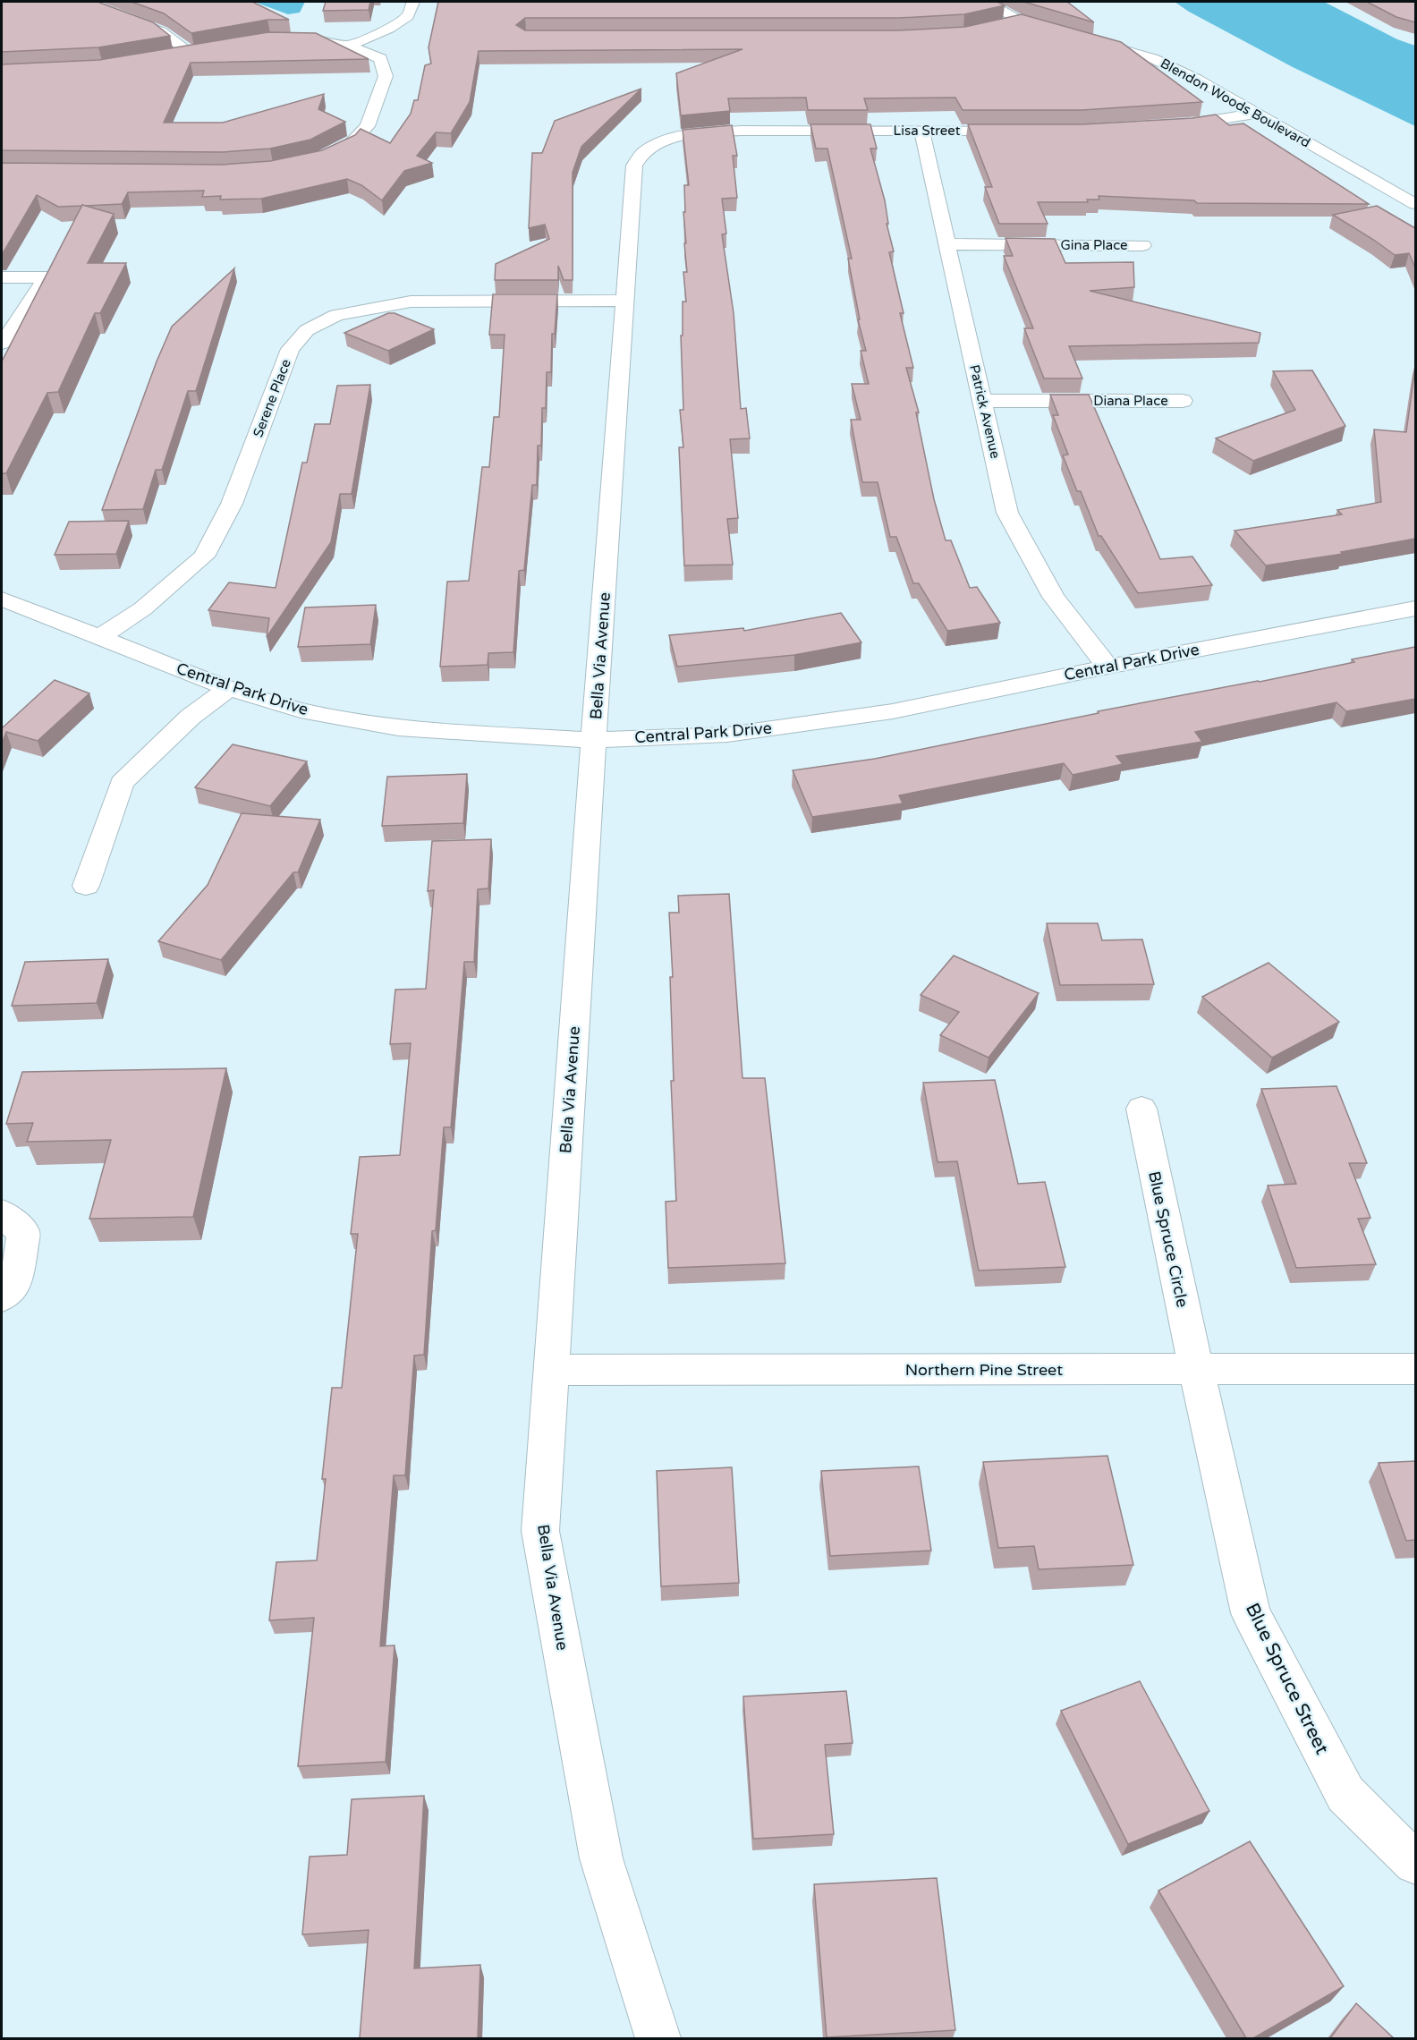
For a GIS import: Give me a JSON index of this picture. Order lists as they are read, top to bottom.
{
  "streets": {
    "street": [
      "Blendon Woods Boulevard",
      "Lisa Street",
      "Gina Place",
      "Serene Place",
      "Diana Place",
      "Patrick Avenue",
      "Bella Via Avenue",
      "Central Park Drive",
      "Blue Spruce Circle",
      "Northern Pine Street",
      "Blue Spruce Street"
    ]
  },
  "crossings": [
    ["Lisa Street", "Patrick Avenue"],
    ["Lisa Street", "Bella Via Avenue"],
    ["Gina Place", "Patrick Avenue"],
    ["Serene Place", "Bella Via Avenue"],
    ["Serene Place", "Central Park Drive"],
    ["Diana Place", "Patrick Avenue"],
    ["Patrick Avenue", "Central Park Drive"],
    ["Bella Via Avenue", "Central Park Drive"],
    ["Bella Via Avenue", "Northern Pine Street"],
    ["Blue Spruce Circle", "Northern Pine Street"],
    ["Blue Spruce Circle", "Blue Spruce Street"],
    ["Northern Pine Street", "Blue Spruce Street"]
  ]
}
